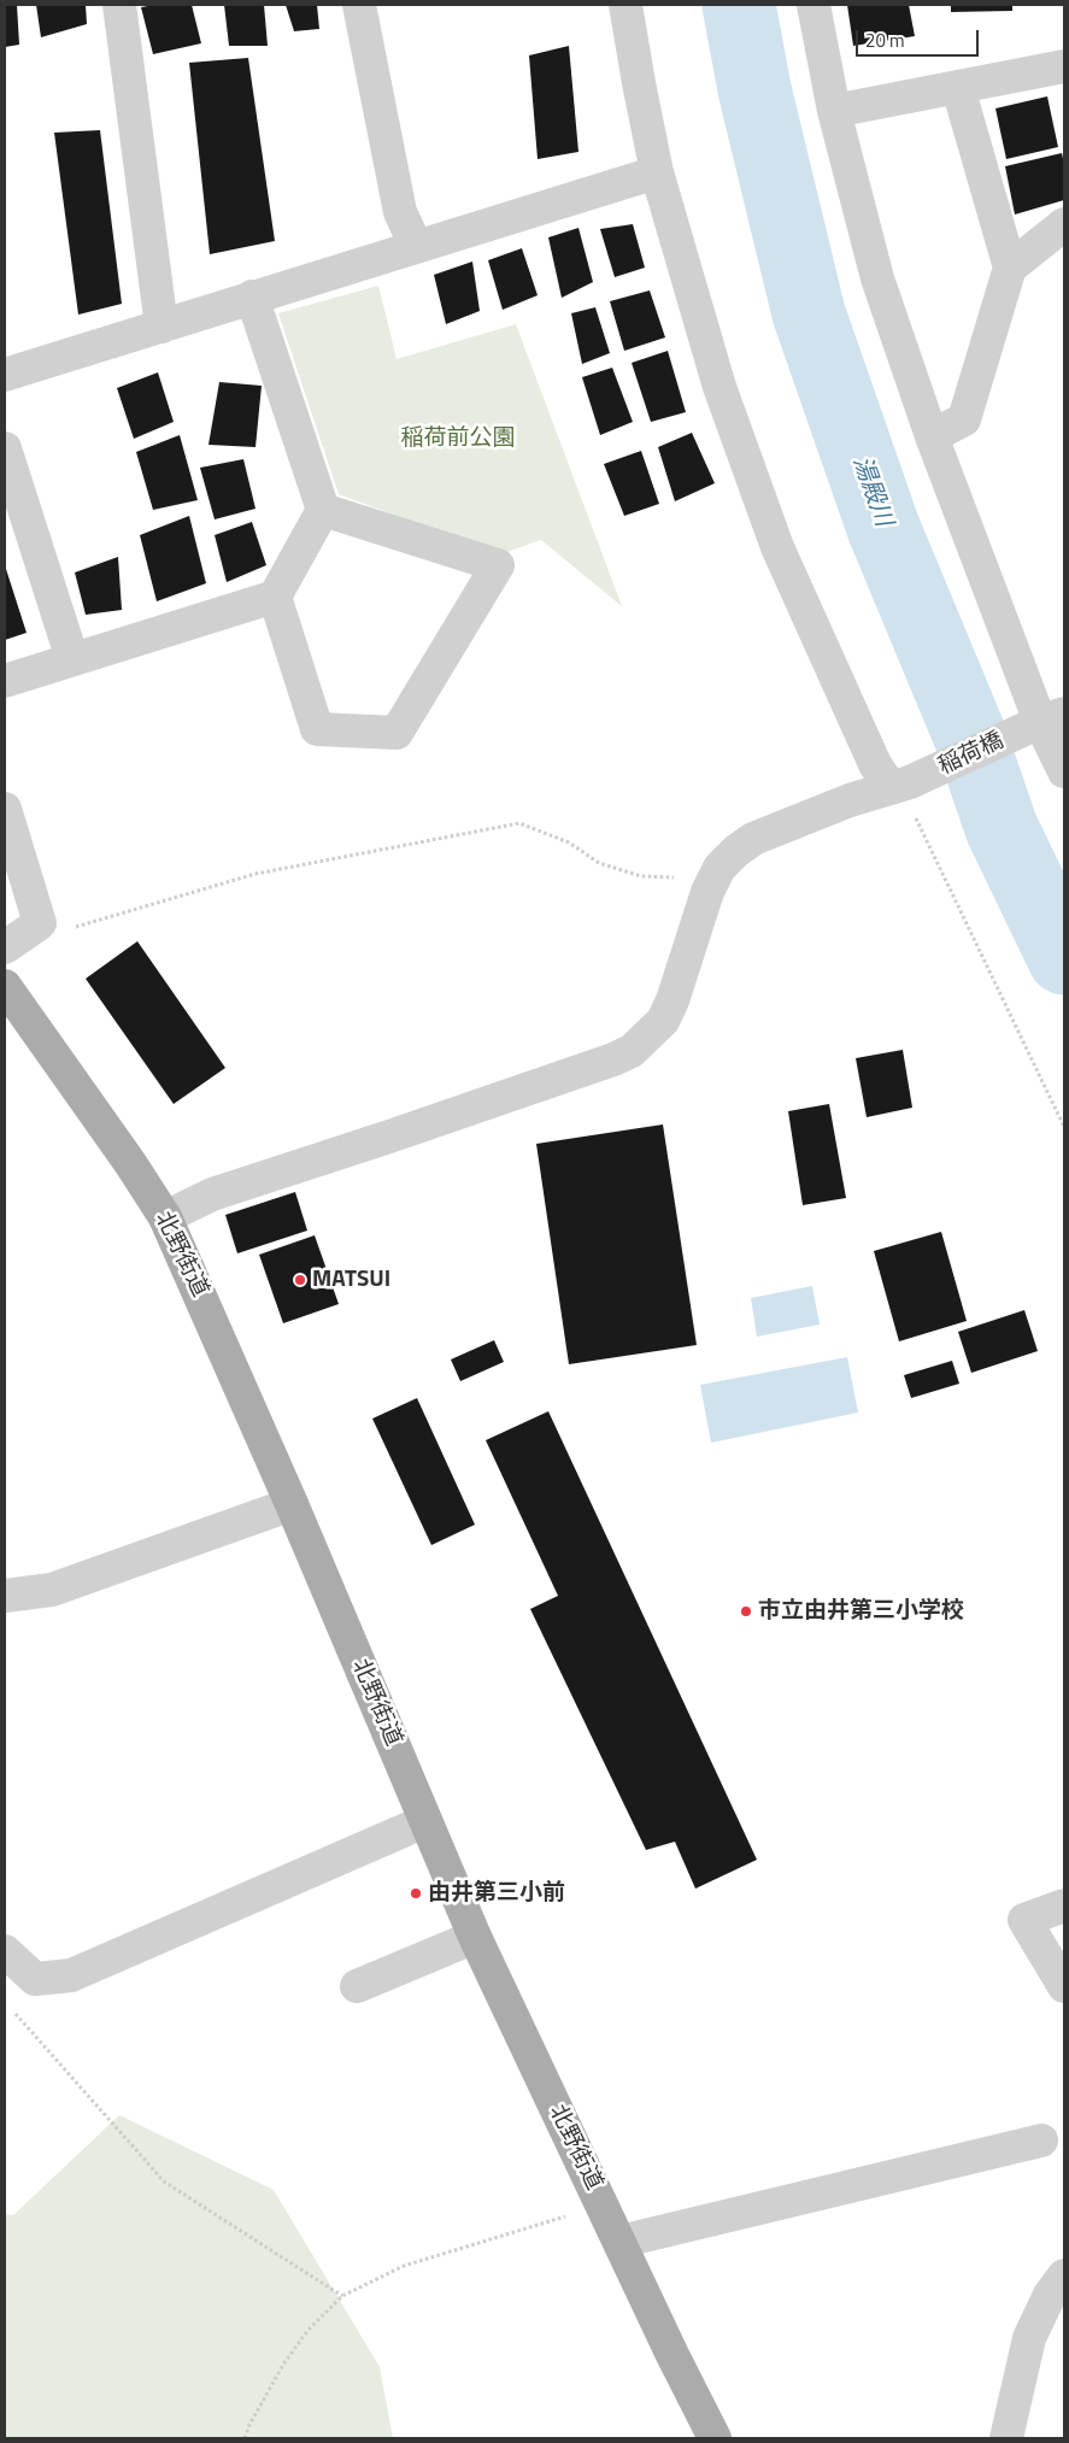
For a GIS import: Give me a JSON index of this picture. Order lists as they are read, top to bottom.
{
  "streets": {
    "main road": ["北野街道"],
    "street": ["稲荷橋"]
  },
  "water": ["湯殿川"],
  "parks": ["稲荷前公園"],
  "places": ["MATSUI", "市立由井第三小学校", "由井第三小前"],
  "scale_bar": "20 m"
}
